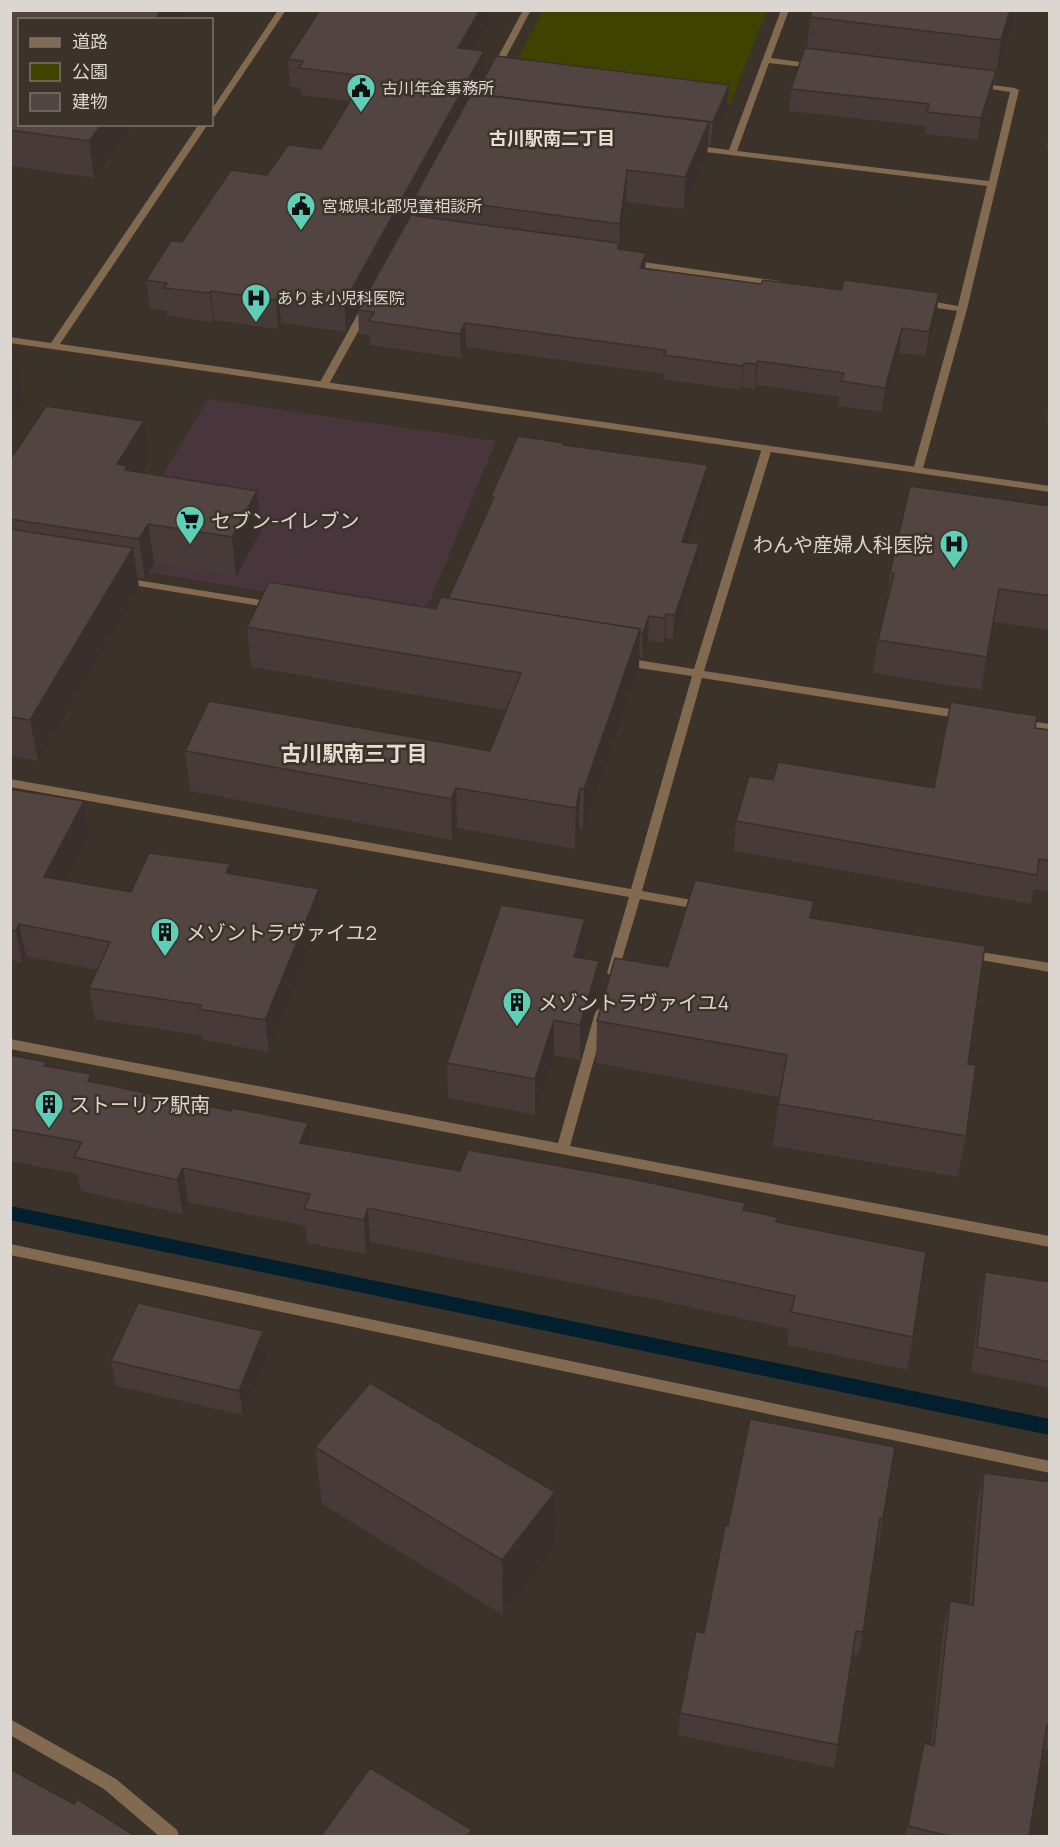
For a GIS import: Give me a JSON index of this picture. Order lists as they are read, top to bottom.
{
  "districts": ["古川駅南二丁目", "古川駅南三丁目"],
  "places": {
    "public building": ["古川年金事務所", "宮城県北部児童相談所"],
    "hospital": ["ありま小児科医院", "わんや産婦人科医院"],
    "supermarket": ["セブン-イレブン"],
    "building": ["メゾントラヴァイユ2", "メゾントラヴァイユ4", "ストーリア駅南"]
  },
  "legend": ["道路", "公園", "建物"]
}
